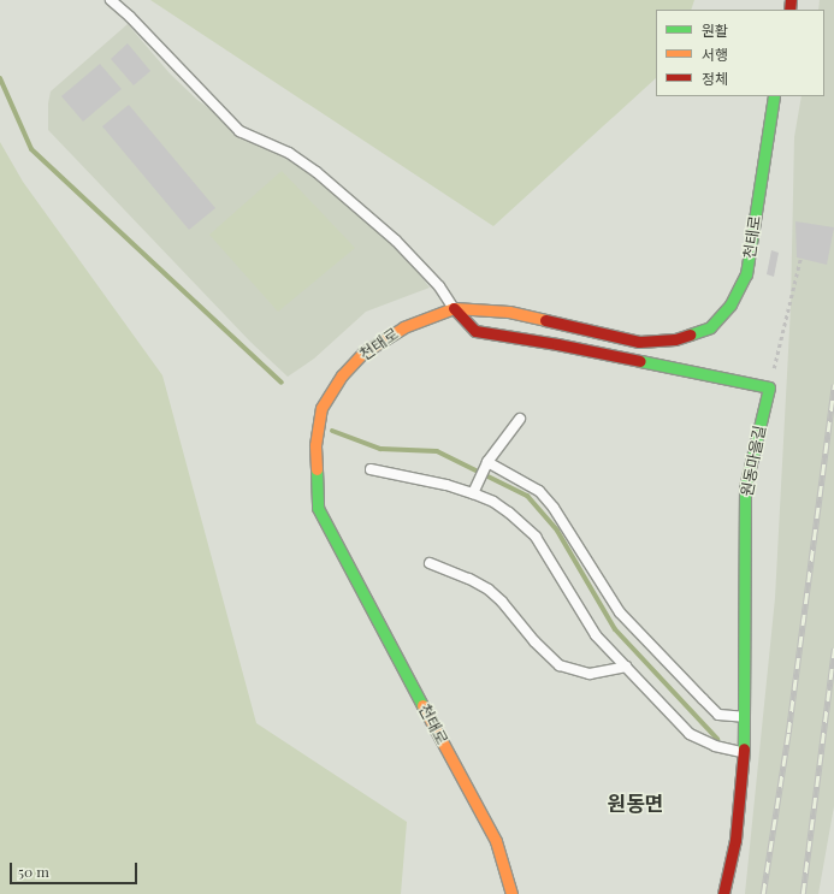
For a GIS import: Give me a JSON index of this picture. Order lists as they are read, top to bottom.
{
  "streets": {
    "main road": ["천태로", "원동마을길"]
  },
  "districts": ["원동면"],
  "legend": ["원활", "서행", "정체"],
  "scale_bar": "50 m"
}
